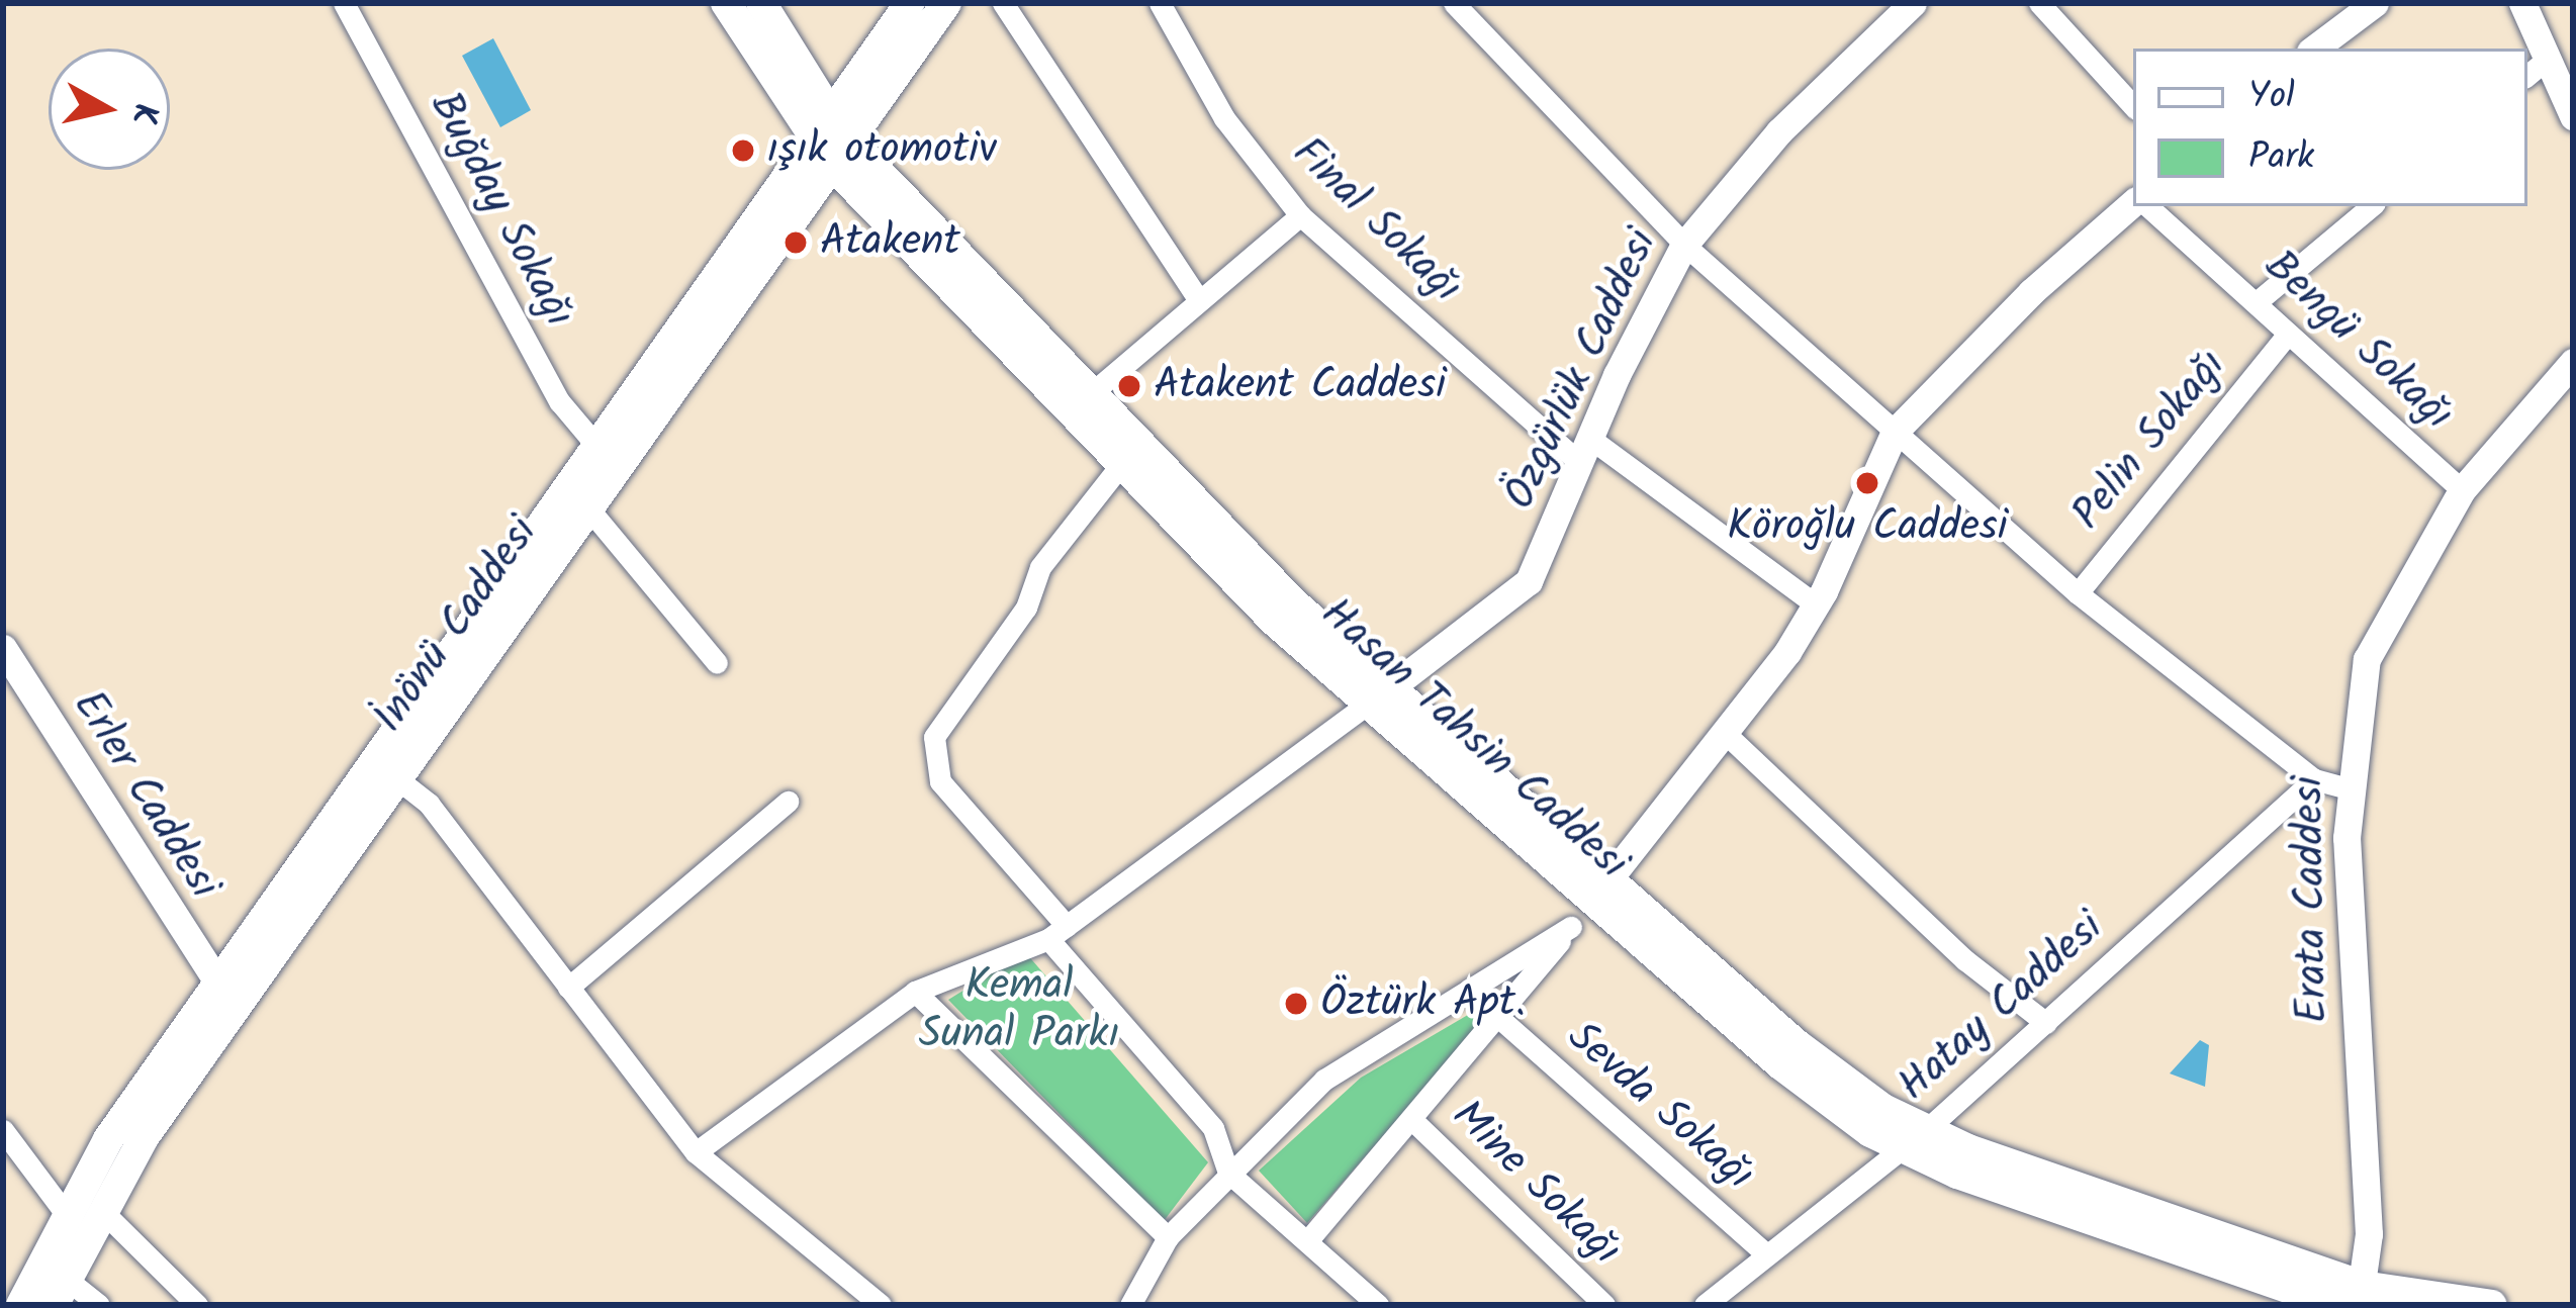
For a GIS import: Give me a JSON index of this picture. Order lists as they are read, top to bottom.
{
  "streets": {
    "main road": ["İnönü Caddesi", "Hasan Tahsin Caddesi"],
    "street": [
      "Buğday Sokağı",
      "Final Sokağı",
      "Bengü Sokağı",
      "Özgürlük Caddesi",
      "Pelin Sokağı",
      "Erler Caddesi",
      "Erata Caddesi",
      "Hatay Caddesi",
      "Sevda Sokağı",
      "Mine Sokağı"
    ]
  },
  "crossings": [
    ["Final Sokağı", "Özgürlük Caddesi"],
    ["Bengü Sokağı", "Pelin Sokağı"],
    ["Bengü Sokağı", "Erata Caddesi"],
    ["Özgürlük Caddesi", "Hasan Tahsin Caddesi"],
    ["İnönü Caddesi", "Hasan Tahsin Caddesi"],
    ["Hasan Tahsin Caddesi", "Erata Caddesi"],
    ["Hasan Tahsin Caddesi", "Hatay Caddesi"],
    ["Hatay Caddesi", "Sevda Sokağı"]
  ],
  "parks": ["Kemal Sunal Parkı"],
  "places": [
    "ışık otomotiv",
    "Atakent",
    "Atakent Caddesi",
    "Köroğlu Caddesi",
    "Öztürk Apt."
  ],
  "legend": ["Yol", "Park"],
  "north": "right"
}
